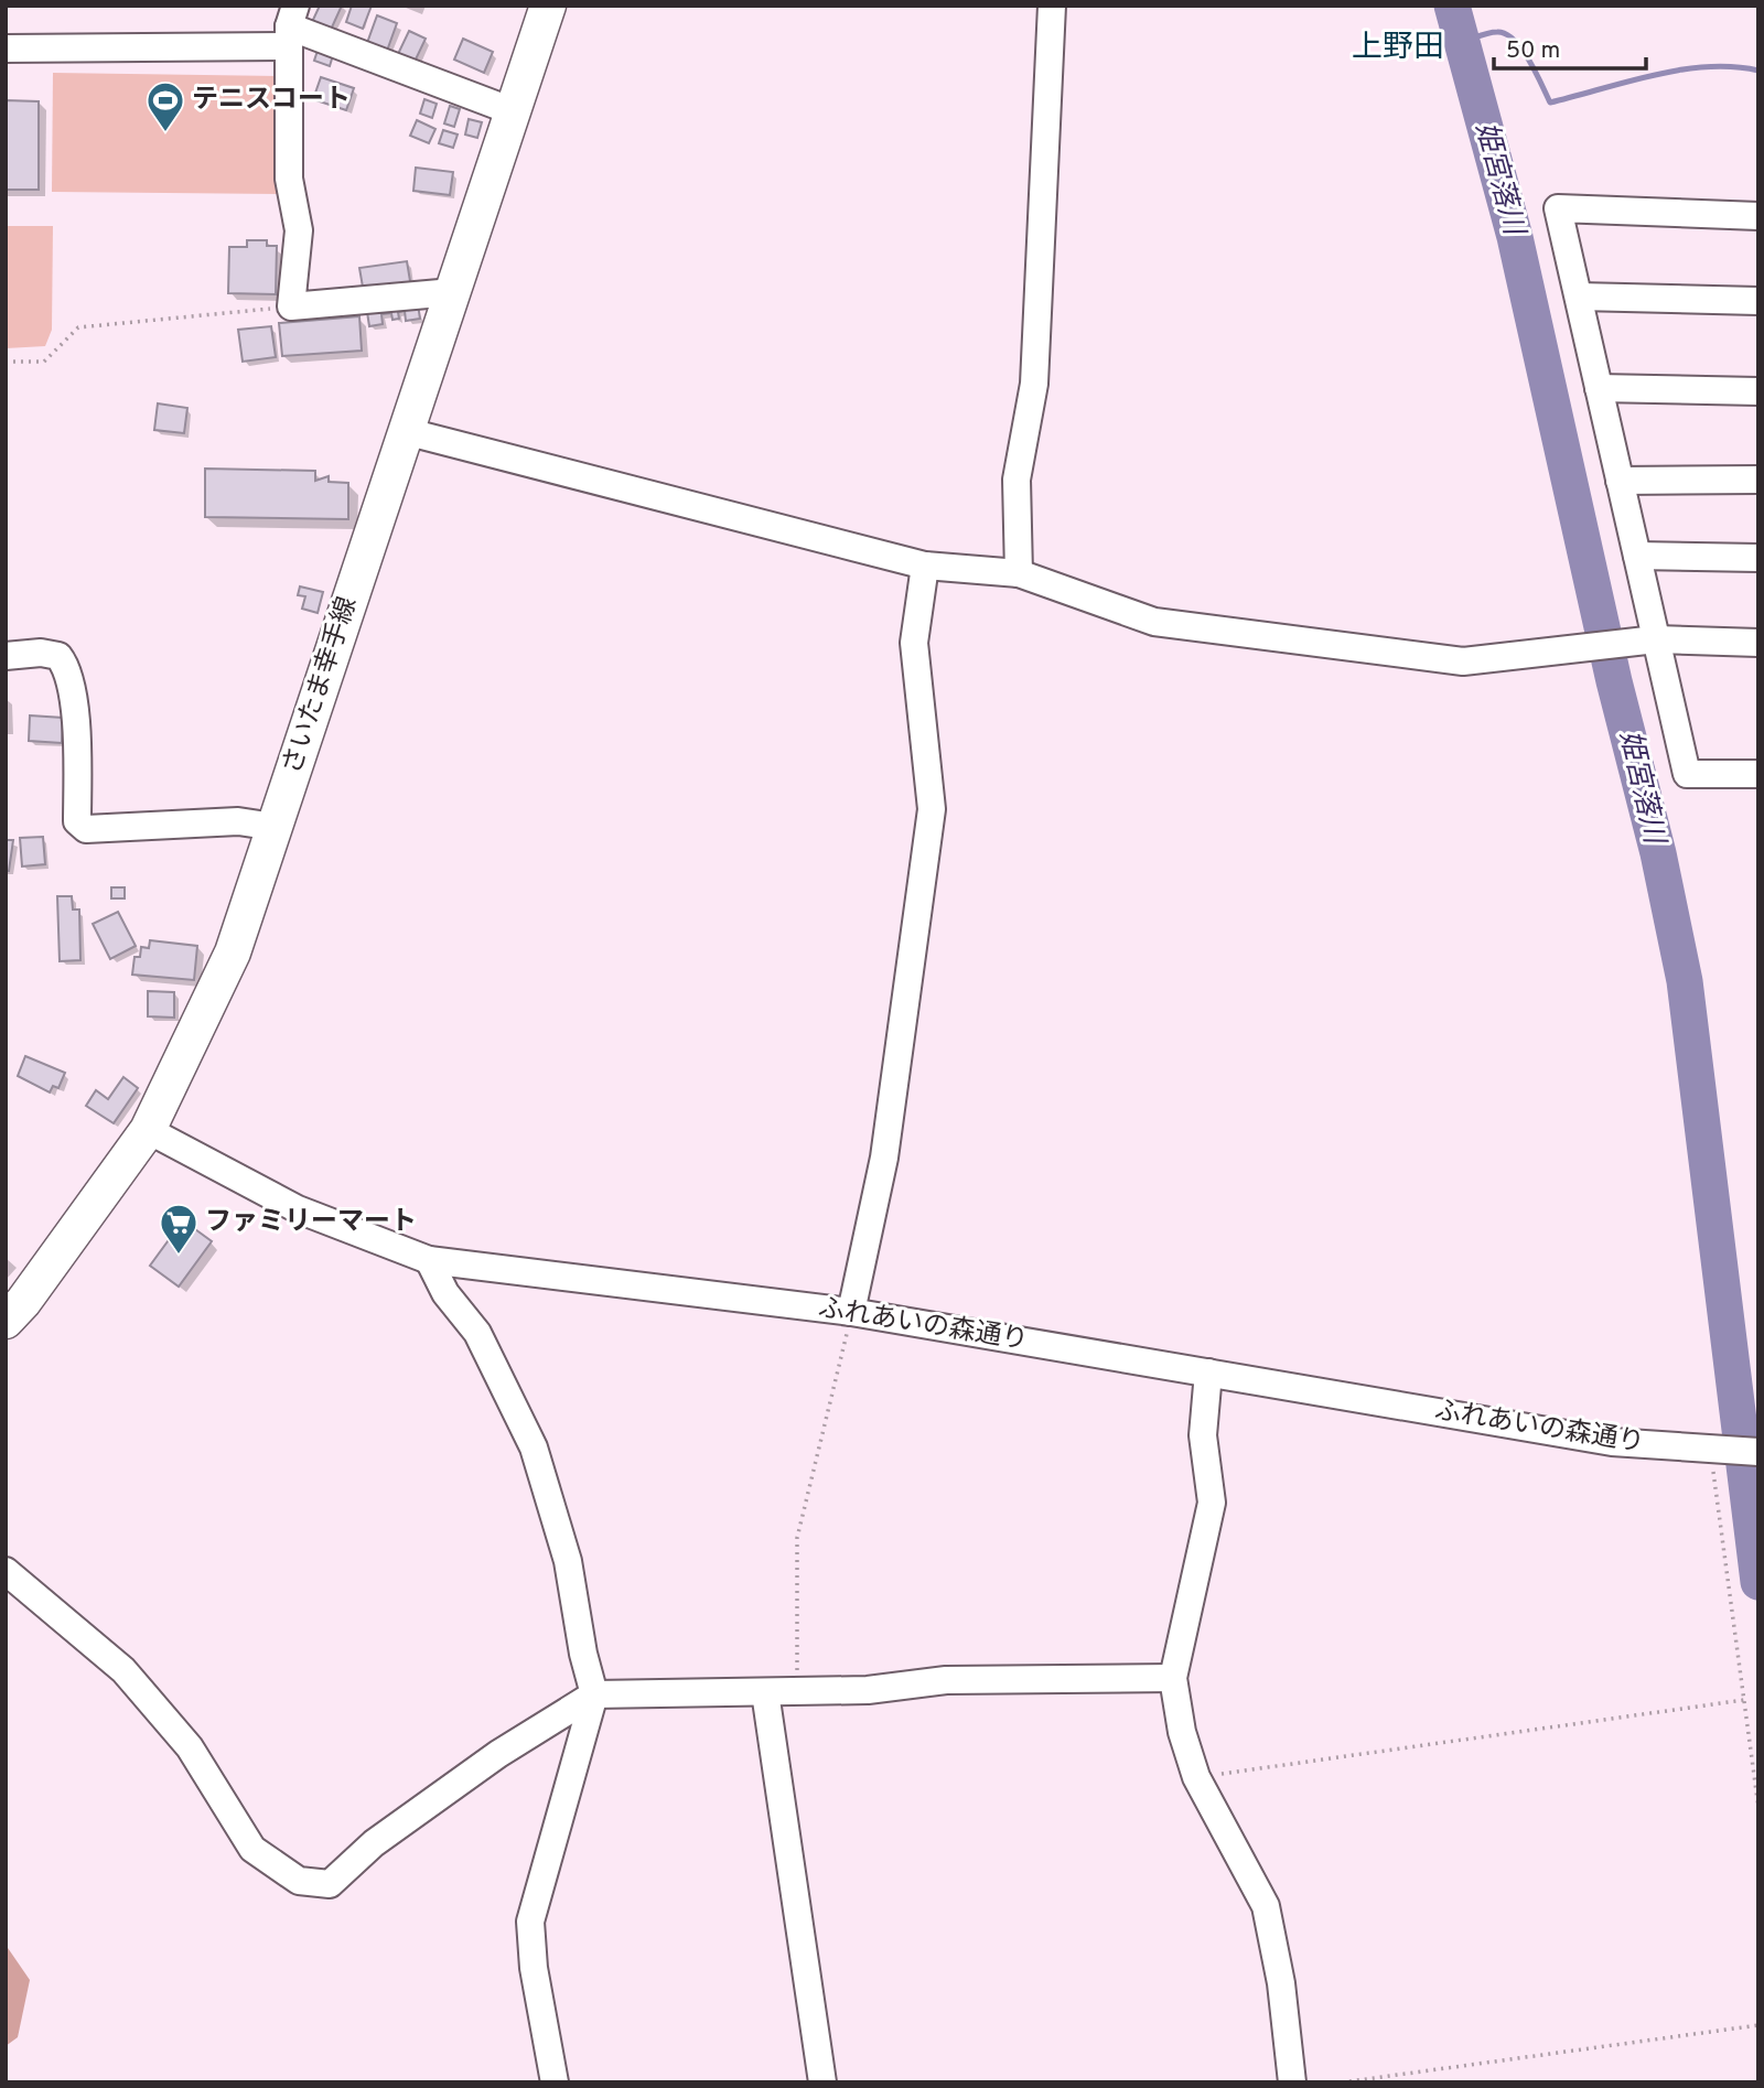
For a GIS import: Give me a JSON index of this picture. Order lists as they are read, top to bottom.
{
  "streets": {
    "main road": ["さいたま幸手線"],
    "street": ["ふれあいの森通り"]
  },
  "crossings": [
    ["さいたま幸手線", "ふれあいの森通り"]
  ],
  "districts": ["上野田"],
  "water": ["姫宮落川"],
  "places": {
    "sports": ["テニスコート"],
    "supermarket": ["ファミリーマート"]
  },
  "scale_bar": "50 m"
}
